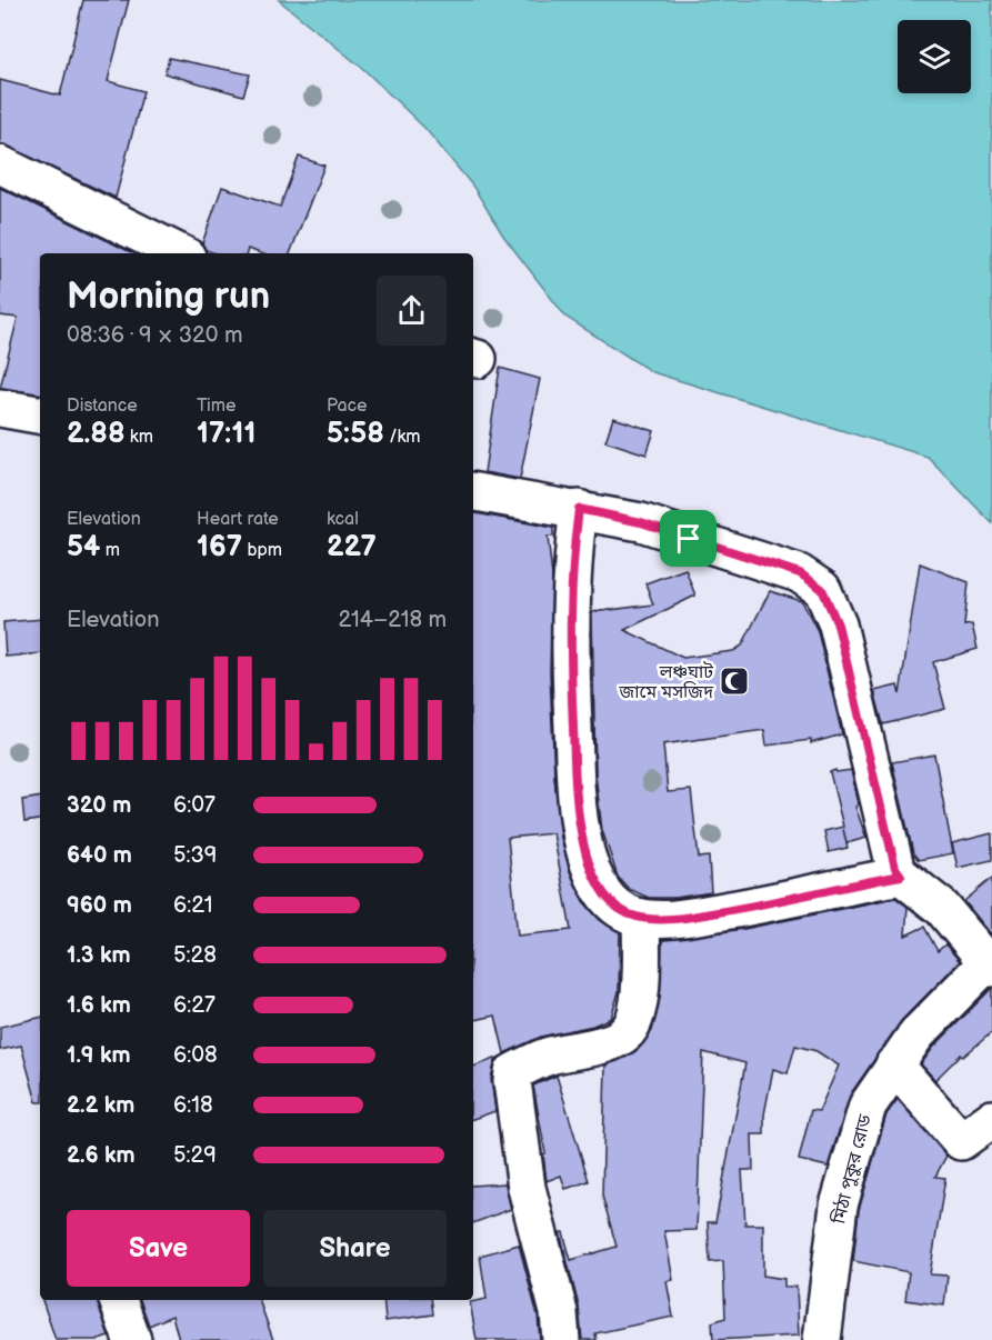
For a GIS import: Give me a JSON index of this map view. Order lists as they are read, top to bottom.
{
  "streets": {
    "street": ["মিঠা পুকুর রোড"]
  },
  "places": {
    "mosque": ["লঞ্চঘাট জামে মসজিদ"]
  },
  "page": {
    "heading": ["Morning run", "08:36 · 9 × 320 m"],
    "stats": [
      ["Distance", "2.88 km"],
      ["Time", "17:11"],
      ["Pace", "5:58 /km"],
      ["Elevation", "54 m"],
      ["Heart rate", "167 bpm"],
      ["kcal", "227"]
    ],
    "chart": ["Elevation", "214–218 m"],
    "list": [
      {
        "name": "320 m",
        "note": "6:07"
      },
      {
        "name": "640 m",
        "note": "5:39"
      },
      {
        "name": "960 m",
        "note": "6:21"
      },
      {
        "name": "1.3 km",
        "note": "5:28"
      },
      {
        "name": "1.6 km",
        "note": "6:27"
      },
      {
        "name": "1.9 km",
        "note": "6:08"
      },
      {
        "name": "2.2 km",
        "note": "6:18"
      },
      {
        "name": "2.6 km",
        "note": "5:29"
      }
    ],
    "buttons": ["Save", "Share"]
  }
}
